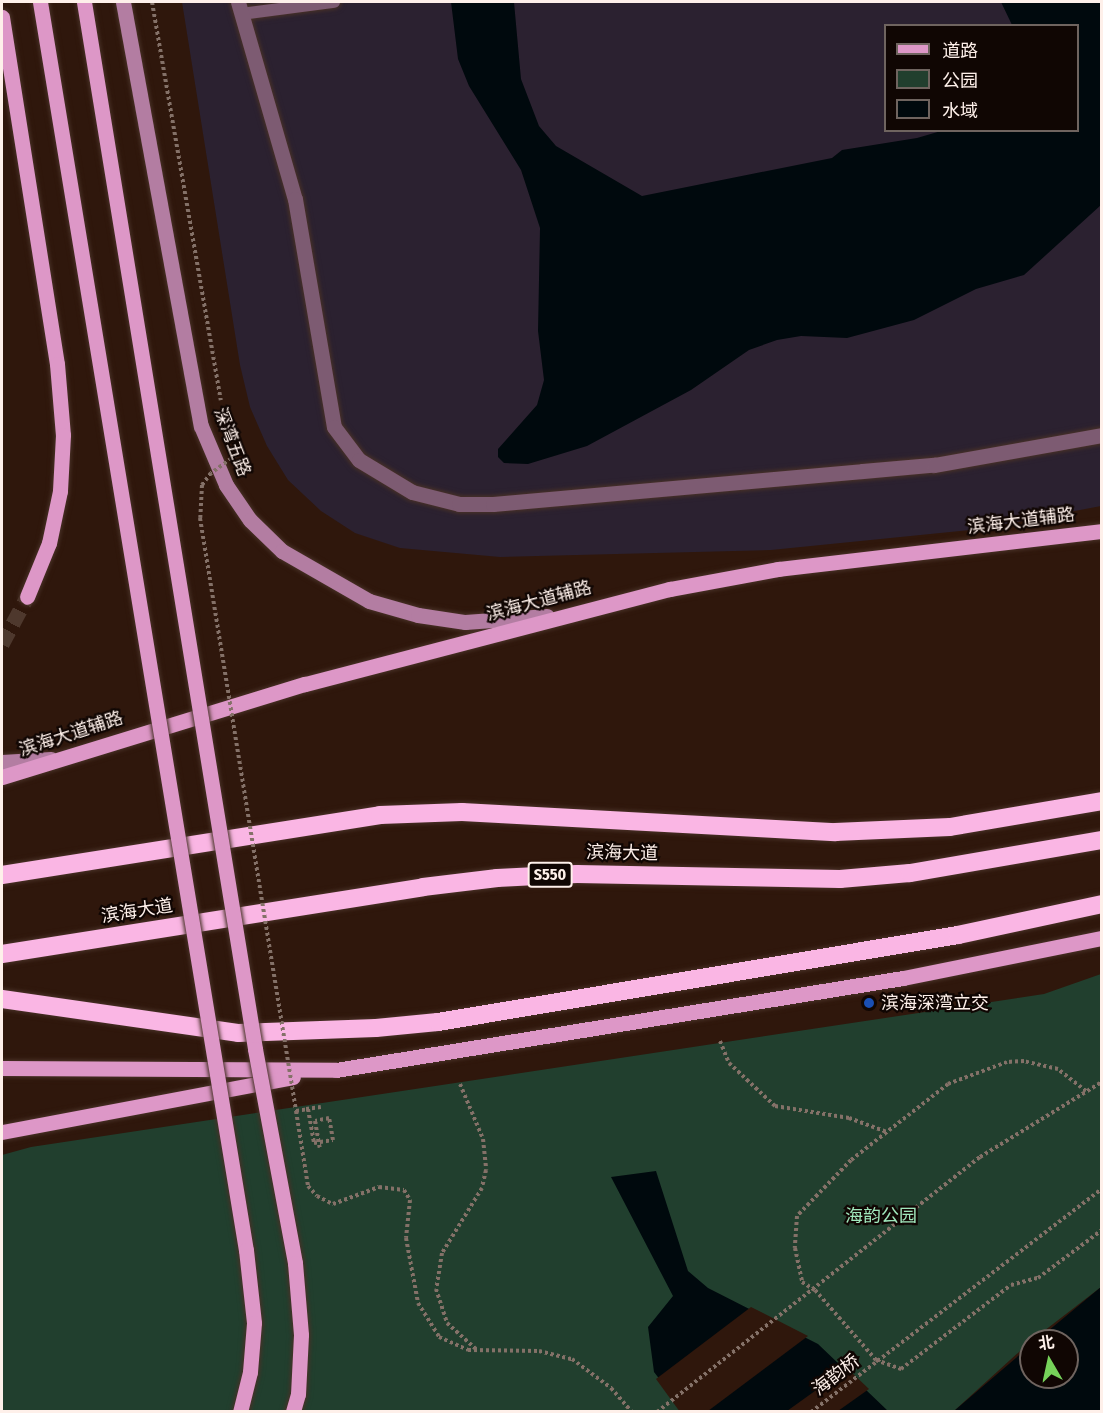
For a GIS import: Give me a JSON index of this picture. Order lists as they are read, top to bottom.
{
  "streets": {
    "highway": ["滨海大道", "S550"],
    "main road": ["滨海大道辅路"],
    "street": ["深湾五路"],
    "path": ["海韵桥"]
  },
  "crossings": [
    ["深湾五路", "滨海大道辅路"]
  ],
  "parks": ["海韵公园"],
  "places": ["滨海深湾立交"],
  "legend": ["道路", "公园", "水域"],
  "north": "top"
}
